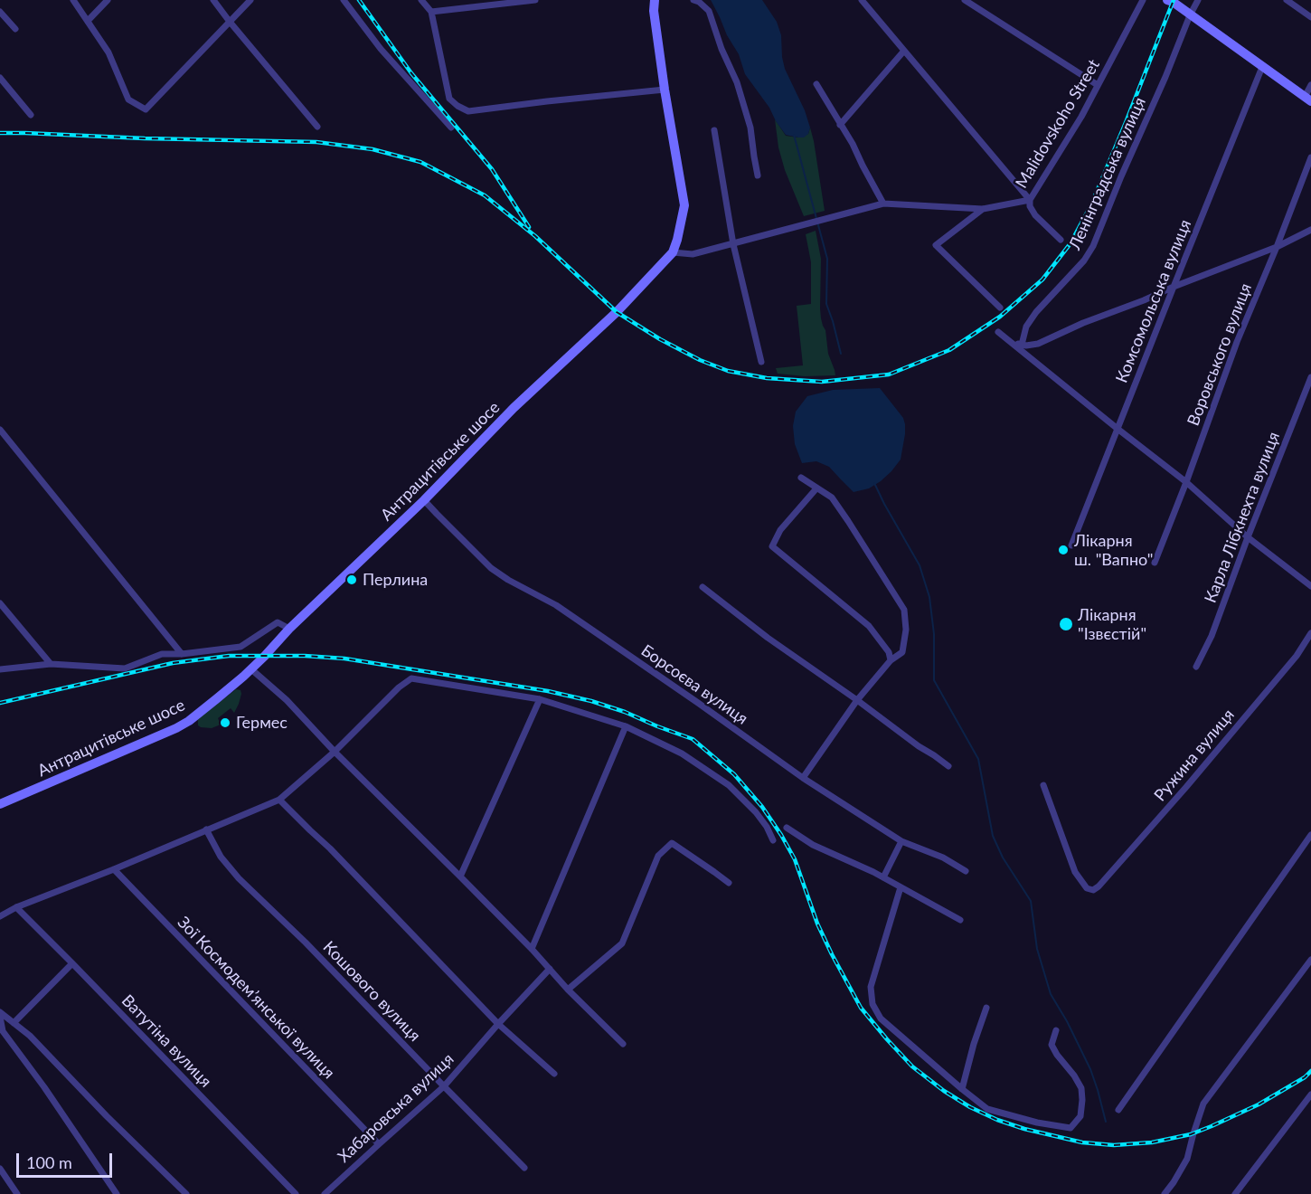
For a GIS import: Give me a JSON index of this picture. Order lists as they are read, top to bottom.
{
  "streets": {
    "main road": ["Антрацитівське шосе"],
    "street": [
      "Malidovskoho Street",
      "Ленінградська вулиця",
      "Комсомольська вулиця",
      "Воровського вулиця",
      "Карла Лібкнехта вулиця",
      "Борсоєва вулиця",
      "Ружина вулиця",
      "Кошового вулиця",
      "Зої Космодем’янської вулиця",
      "Ватутіна вулиця",
      "Хабаровська вулиця"
    ]
  },
  "crossings": [
    ["Malidovskoho Street", "Антрацитівське шосе"],
    ["Антрацитівське шосе", "Борсоєва вулиця"],
    ["Кошового вулиця", "Хабаровська вулиця"],
    ["Зої Космодем’янської вулиця", "Хабаровська вулиця"]
  ],
  "places": [
    "Лікарня ш. \"Вапно\"",
    "Перлина",
    "Лікарня \"Ізвєстій\"",
    "Гермес"
  ],
  "scale_bar": "100 m"
}
